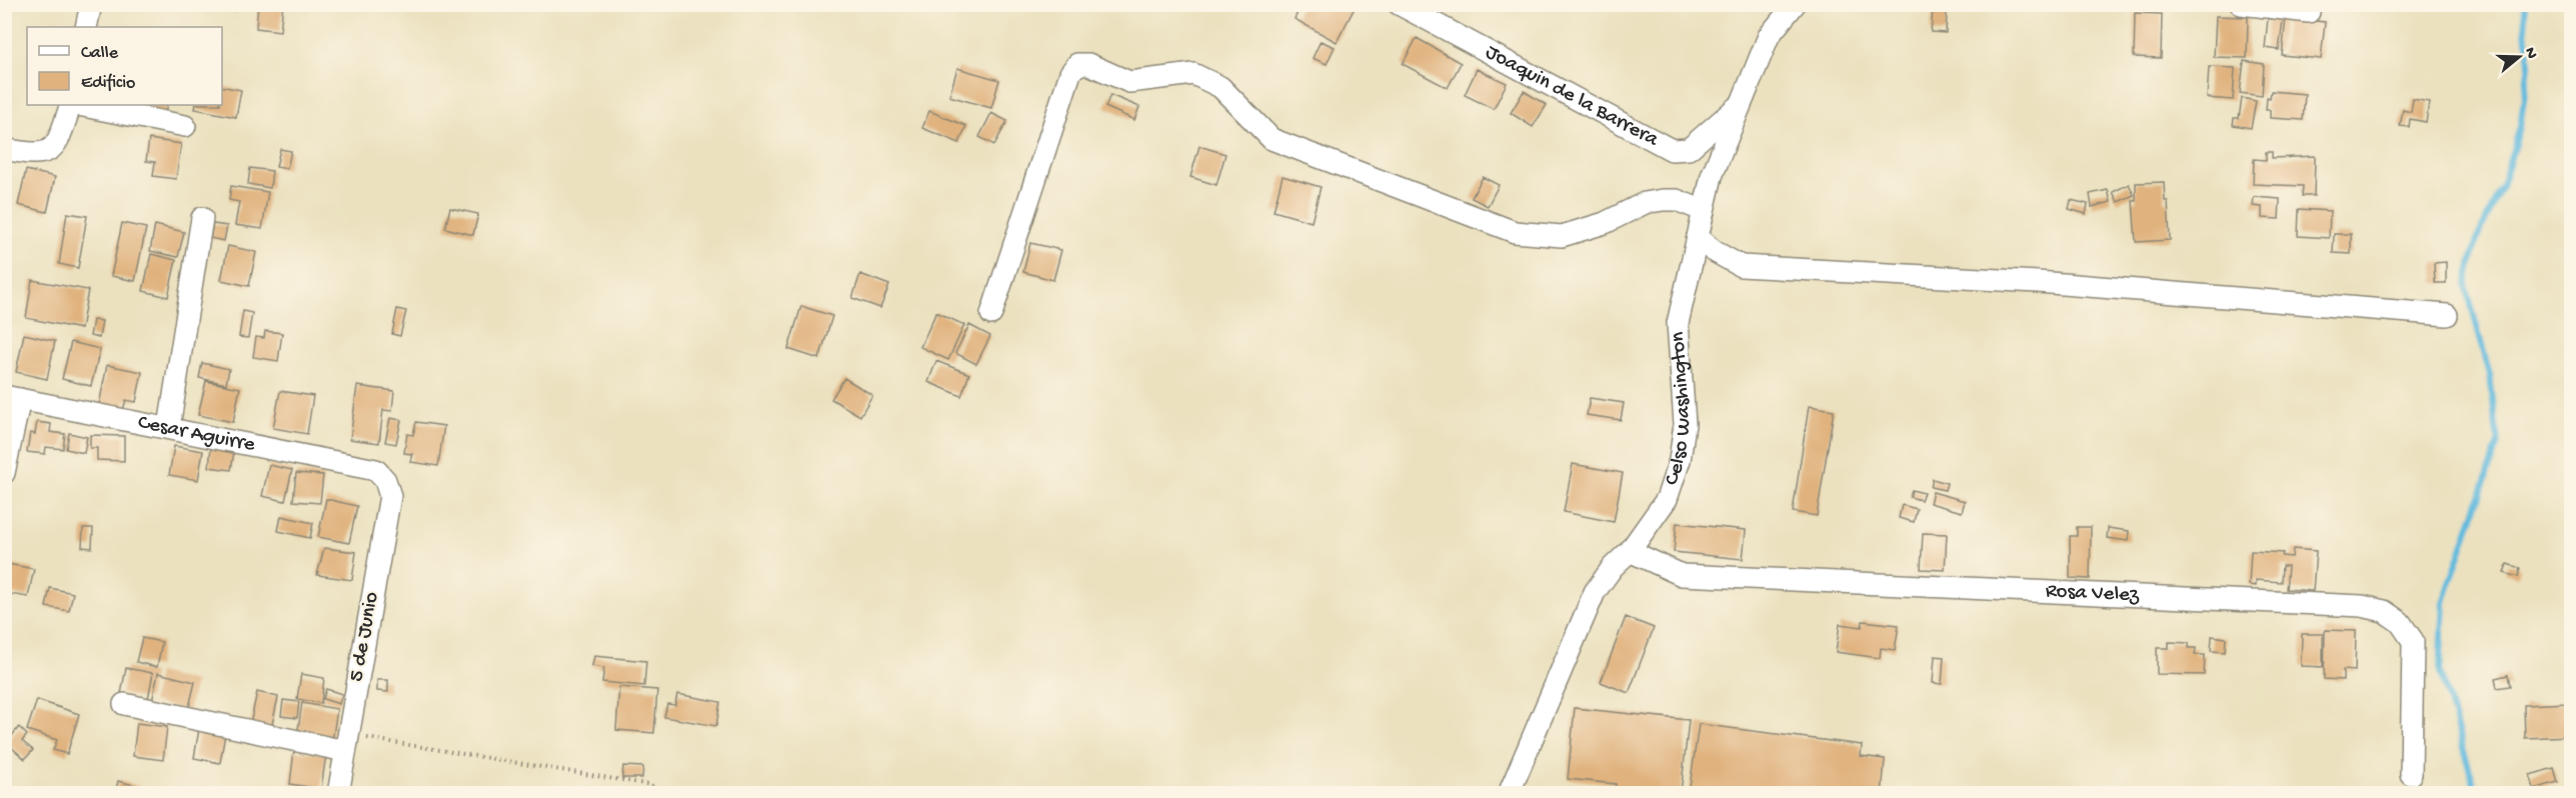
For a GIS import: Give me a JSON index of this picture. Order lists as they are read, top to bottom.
{
  "streets": {
    "street": [
      "Joaquin de la Barrera",
      "Celso Washington",
      "Cesar Aguirre",
      "Rosa Velez",
      "5 de Junio"
    ]
  },
  "crossings": [
    ["Joaquin de la Barrera", "Celso Washington"],
    ["Celso Washington", "Rosa Velez"],
    ["Cesar Aguirre", "5 de Junio"]
  ],
  "legend": ["Calle", "Edificio"],
  "north": "right"
}
